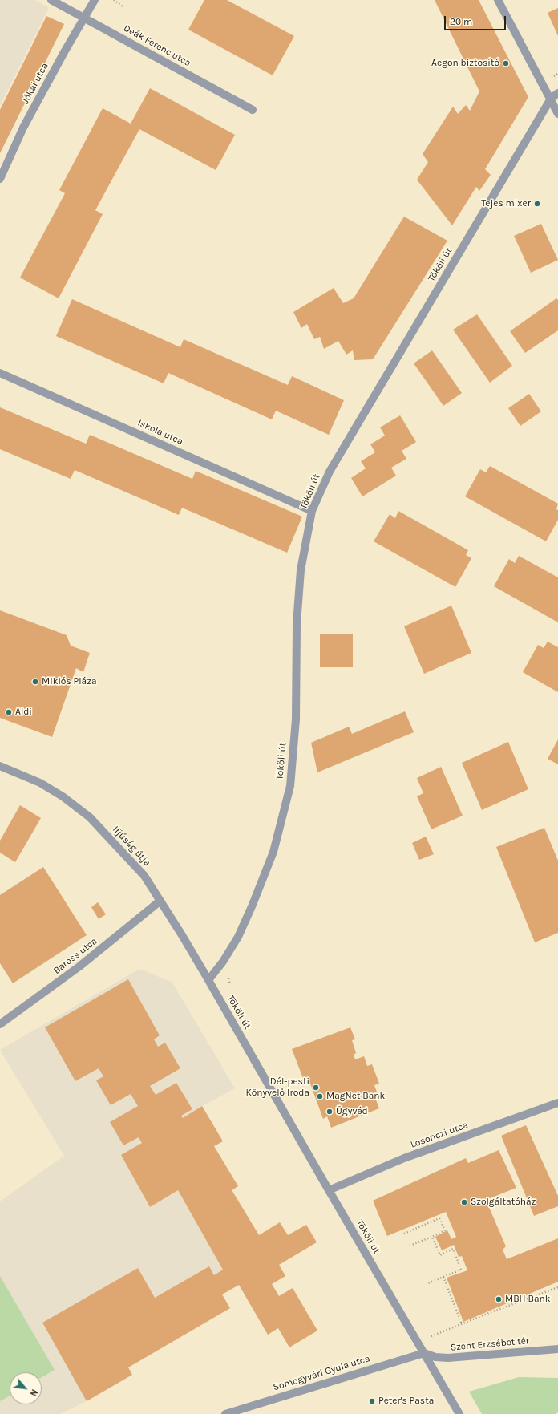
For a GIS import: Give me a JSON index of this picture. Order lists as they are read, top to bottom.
{
  "streets": {
    "street": [
      "Deák Ferenc utca",
      "Jókai utca",
      "Tököli út",
      "Iskola utca",
      "Ifjúság útja",
      "Baross utca",
      "Losonczi utca",
      "Szent Erzsébet tér",
      "Somogyvári Gyula utca"
    ]
  },
  "crossings": [
    ["Deák Ferenc utca", "Jókai utca"],
    ["Tököli út", "Iskola utca"],
    ["Tököli út", "Ifjúság útja"],
    ["Tököli út", "Losonczi utca"],
    ["Tököli út", "Szent Erzsébet tér"],
    ["Tököli út", "Somogyvári Gyula utca"],
    ["Ifjúság útja", "Baross utca"],
    ["Szent Erzsébet tér", "Somogyvári Gyula utca"]
  ],
  "places": [
    "Aegon biztosító",
    "Tejes mixer",
    "Miklós Pláza",
    "Aldi",
    "Dél-pesti Könyvelő Iroda",
    "MagNet Bank",
    "Ügyvéd",
    "Szolgáltatóház",
    "MBH Bank",
    "Peter's Pasta"
  ],
  "scale_bar": "20 m",
  "north": "bottom right"
}
